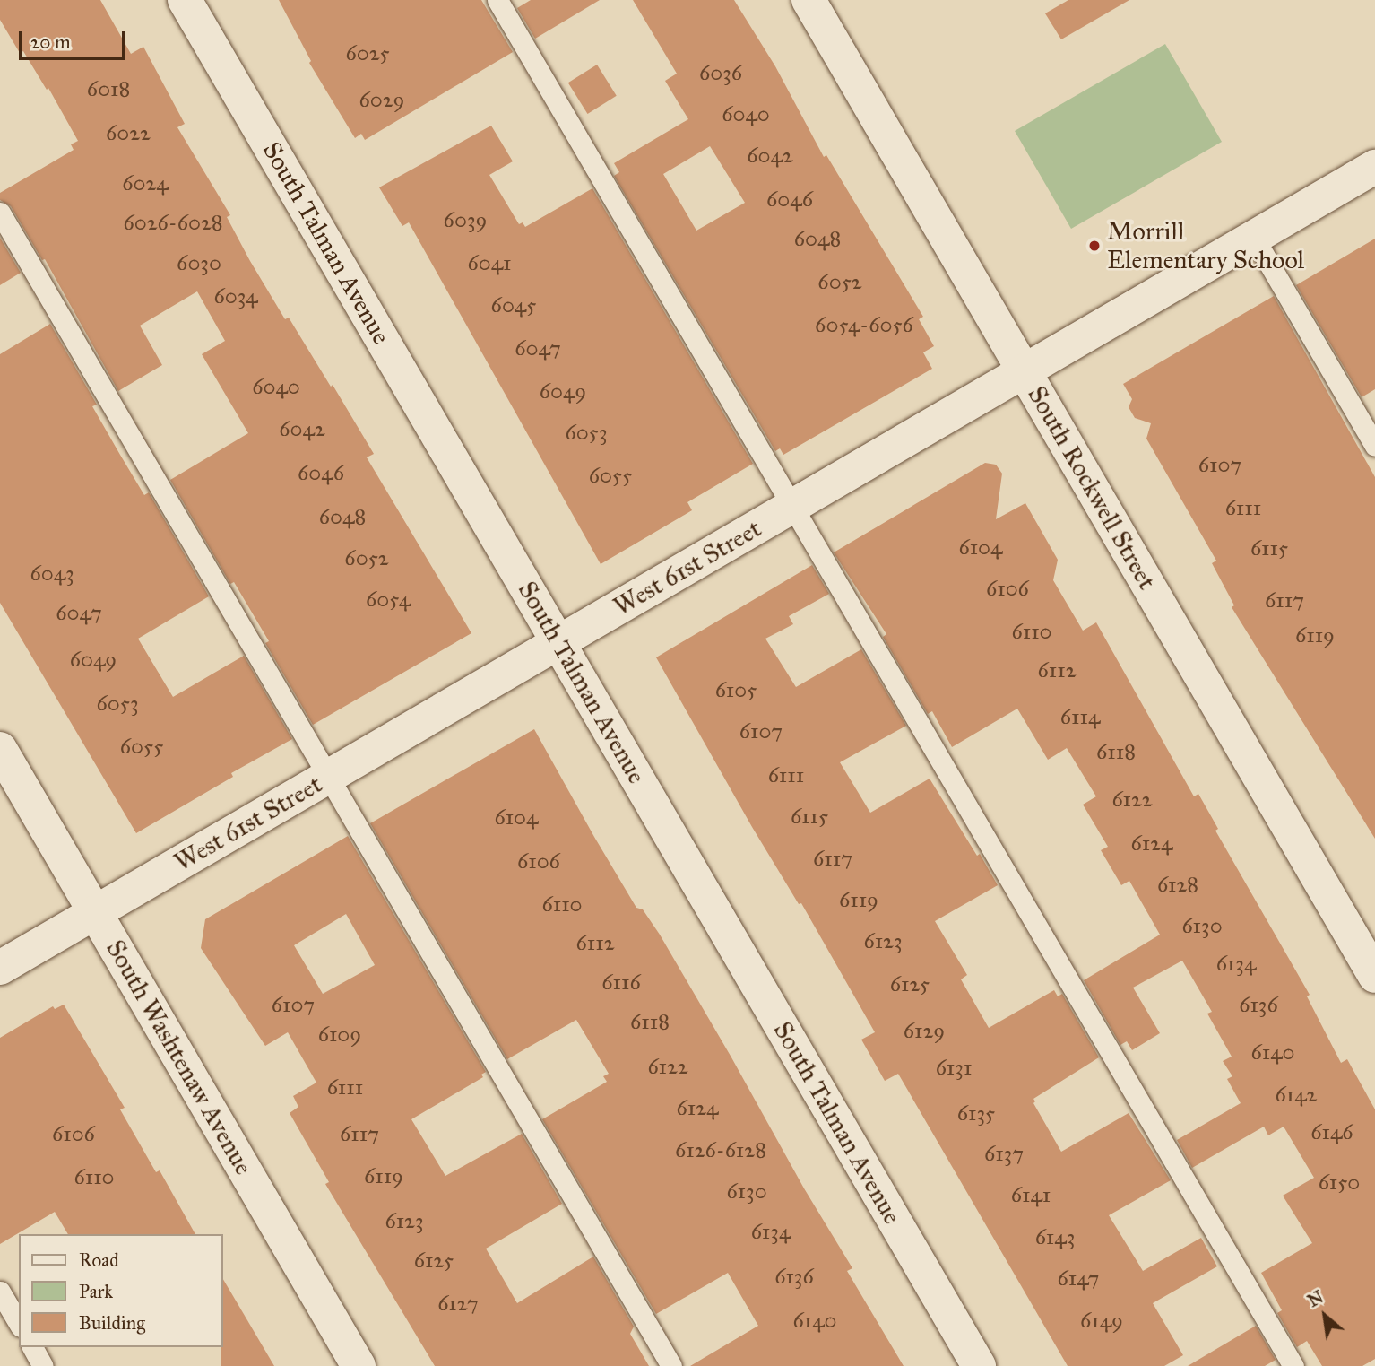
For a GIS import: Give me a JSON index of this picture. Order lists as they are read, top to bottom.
{
  "streets": {
    "street": [
      "South Talman Avenue",
      "South Rockwell Street",
      "West 61st Street",
      "South Washtenaw Avenue"
    ]
  },
  "crossings": [
    ["South Talman Avenue", "West 61st Street"],
    ["South Rockwell Street", "West 61st Street"],
    ["West 61st Street", "South Washtenaw Avenue"]
  ],
  "places": ["Morrill Elementary School"],
  "house_numbers": [
    "6025",
    "6036",
    "6018",
    "6029",
    "6040",
    "6022",
    "6042",
    "6024",
    "6046",
    "6039",
    "6026-6028",
    "6048",
    "6030",
    "6041",
    "6052",
    "6034",
    "6045",
    "6054-6056",
    "6047",
    "6040",
    "6049",
    "6042",
    "6053",
    "6107",
    "6046",
    "6055",
    "6111",
    "6048",
    "6104",
    "6115",
    "6052",
    "6043",
    "6106",
    "6054",
    "6117",
    "6047",
    "6110",
    "6119",
    "6049",
    "6112",
    "6105",
    "6053",
    "6114",
    "6107",
    "6055",
    "6118",
    "6111",
    "6122",
    "6115",
    "6104",
    "6124",
    "6117",
    "6106",
    "6128",
    "6119",
    "6110",
    "6130",
    "6123",
    "6112",
    "6134",
    "6116",
    "6125",
    "6107",
    "6136",
    "6118",
    "6129",
    "6109",
    "6140",
    "6122",
    "6131",
    "6111",
    "6142",
    "6124",
    "6135",
    "6146",
    "6106",
    "6117",
    "6126-6128",
    "6137",
    "6119",
    "6110",
    "6150",
    "6130",
    "6141",
    "6123",
    "6134",
    "6143",
    "6125",
    "6136",
    "6147",
    "6127",
    "6140",
    "6149"
  ],
  "legend": ["Road", "Park", "Building"],
  "scale_bar": "20 m",
  "north": "top left"
}
